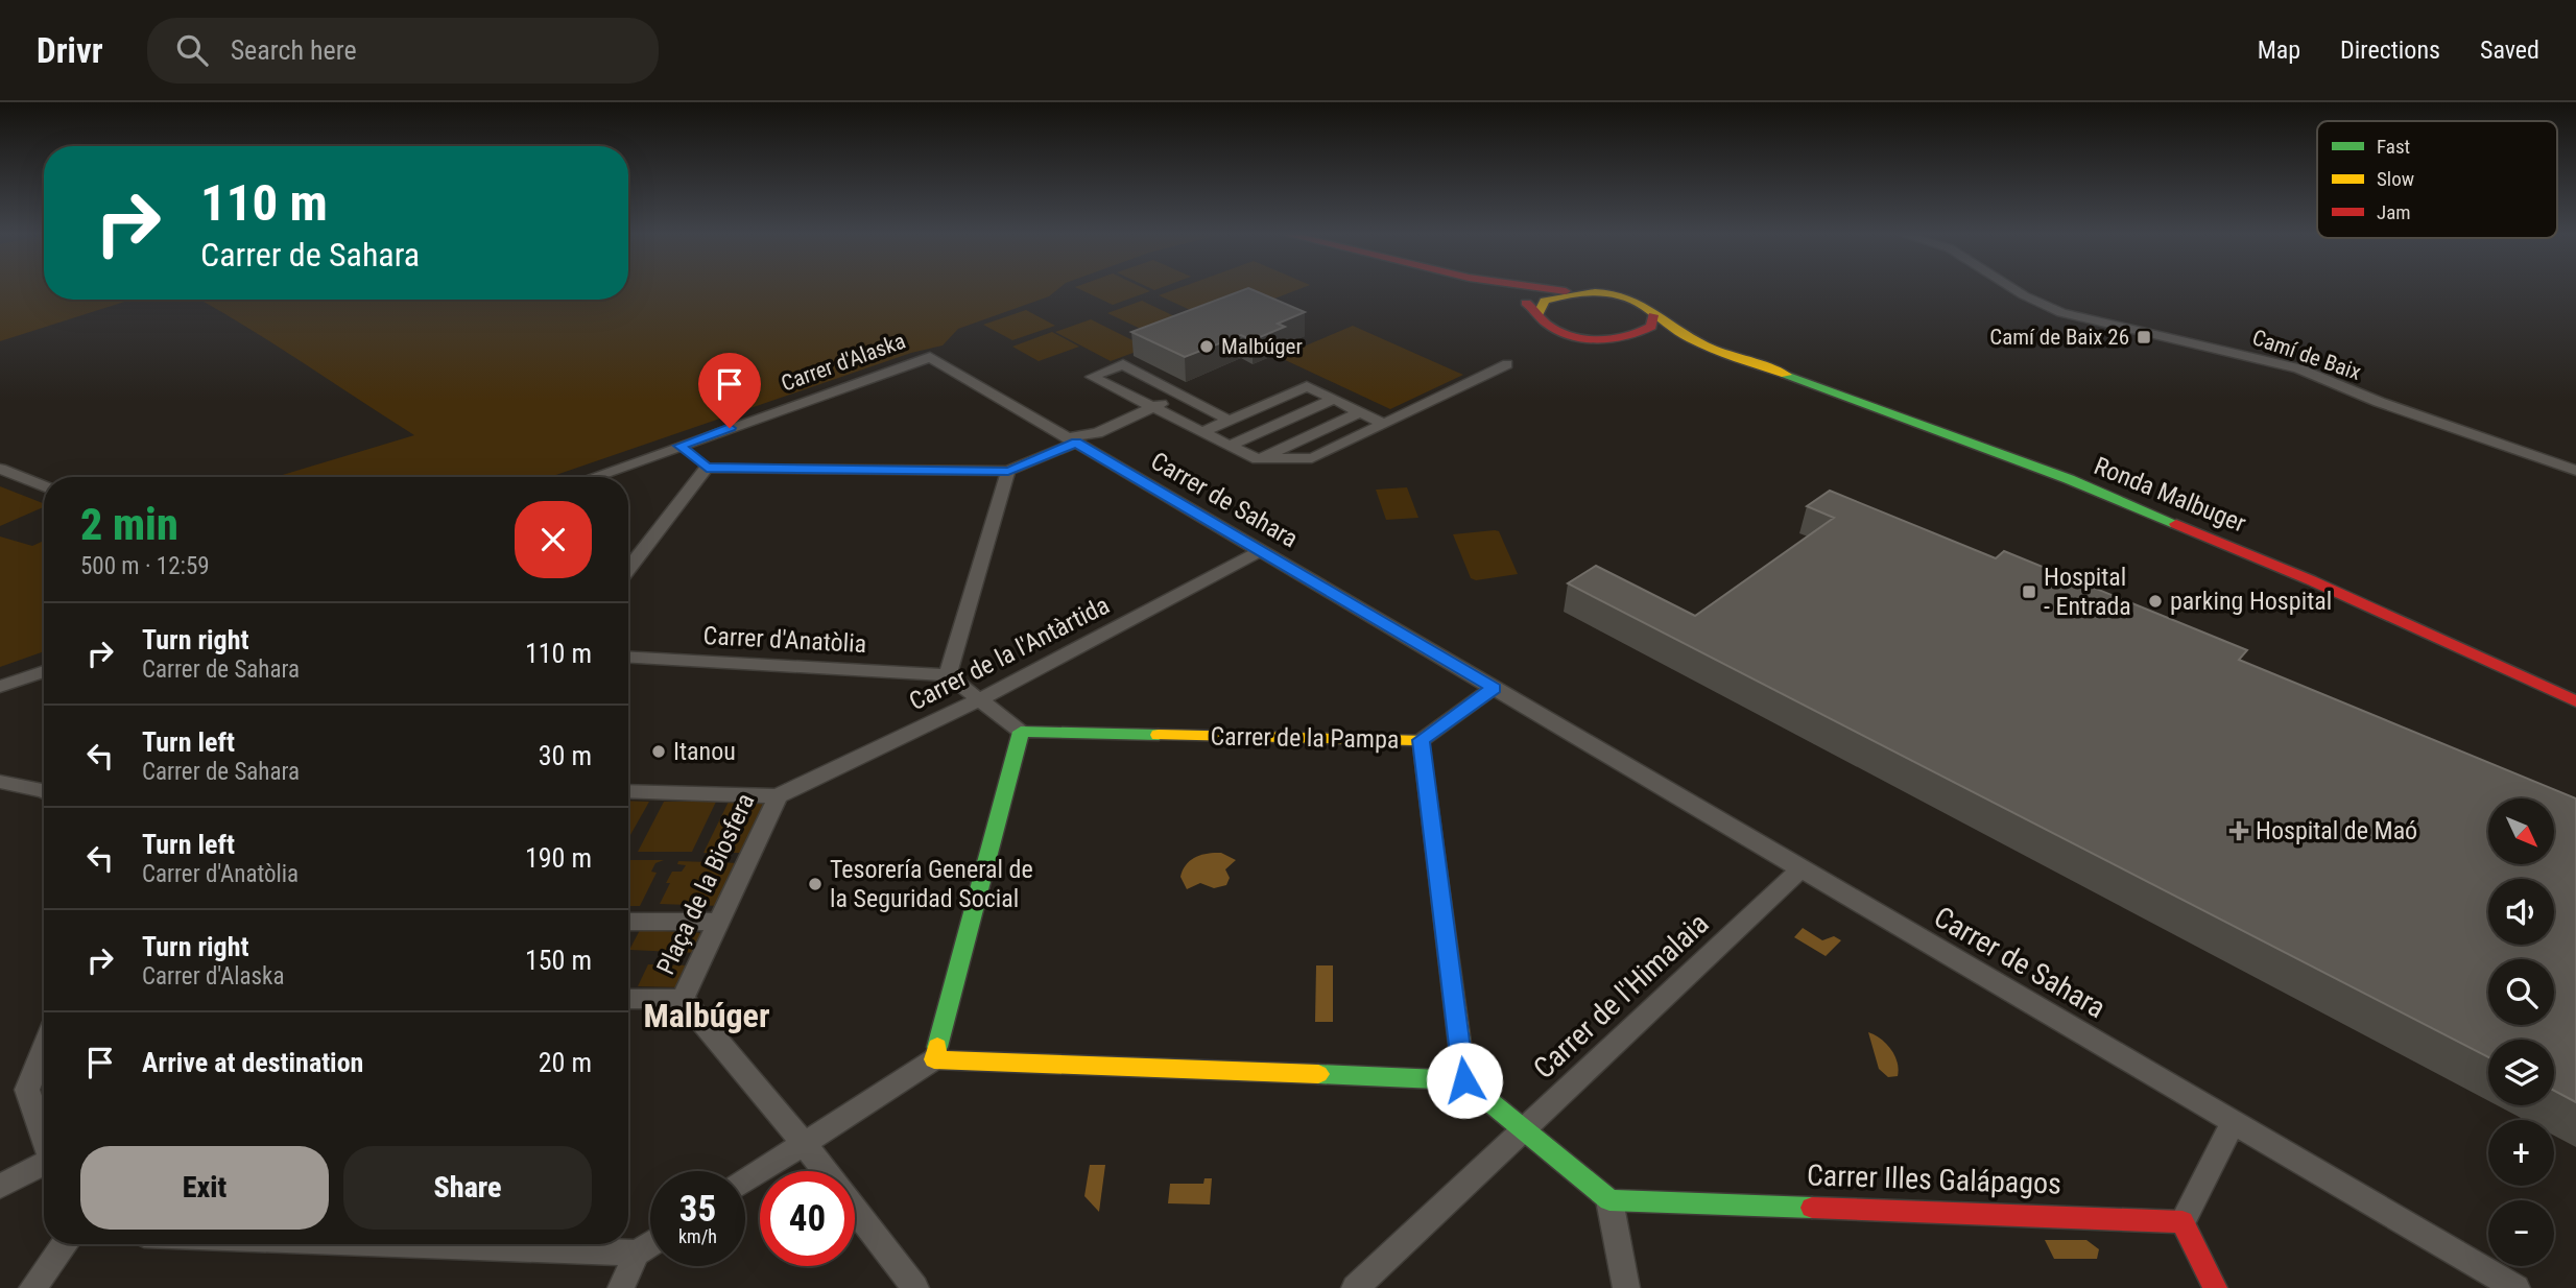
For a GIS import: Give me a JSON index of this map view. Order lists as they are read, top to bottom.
{
  "streets": {
    "street": [
      "Camí de Baix",
      "Carrer d'Alaska",
      "Ronda Malbuger",
      "Carrer de Sahara",
      "Carrer d'Anatòlia",
      "Carrer de la l'Antàrtida",
      "Carrer de la Pampa",
      "Plaça de la Biosfera",
      "Carrer de l'Himalaia",
      "Carrer Illes Galápagos"
    ]
  },
  "crossings": [
    ["Carrer d'Alaska", "Carrer de Sahara"],
    ["Carrer de Sahara", "Carrer de la l'Antàrtida"],
    ["Carrer de Sahara", "Carrer de l'Himalaia"],
    ["Carrer de la l'Antàrtida", "Plaça de la Biosfera"]
  ],
  "districts": ["Malbúger"],
  "places": {
    "transit": ["Camí de Baix 26", "Hospital - Entrada"],
    "other": [
      "Malbúger",
      "parking Hospital",
      "Itanou",
      "Tesorería General de la Seguridad Social"
    ],
    "health": ["Hospital de Maó"]
  },
  "legend": ["Fast", "Slow", "Jam"],
  "north": "bottom right",
  "page": {
    "header": "Drivr",
    "search": "Search here",
    "nav": ["Map", "Directions", "Saved"],
    "turn": ["110 m", "Carrer de Sahara"],
    "heading": ["2 min", "500 m · 12:59"],
    "list": [
      {
        "name": "Turn right",
        "note": "Carrer de Sahara",
        "value": "110 m"
      },
      {
        "name": "Turn left",
        "note": "Carrer de Sahara",
        "value": "30 m"
      },
      {
        "name": "Turn left",
        "note": "Carrer d'Anatòlia",
        "value": "190 m"
      },
      {
        "name": "Turn right",
        "note": "Carrer d'Alaska",
        "value": "150 m"
      },
      {
        "name": "Arrive at destination",
        "value": "20 m"
      }
    ],
    "map_buttons": ["+", "−"],
    "buttons": ["Exit", "Share"],
    "speed": "35 km/h",
    "limit": "40"
  }
}
